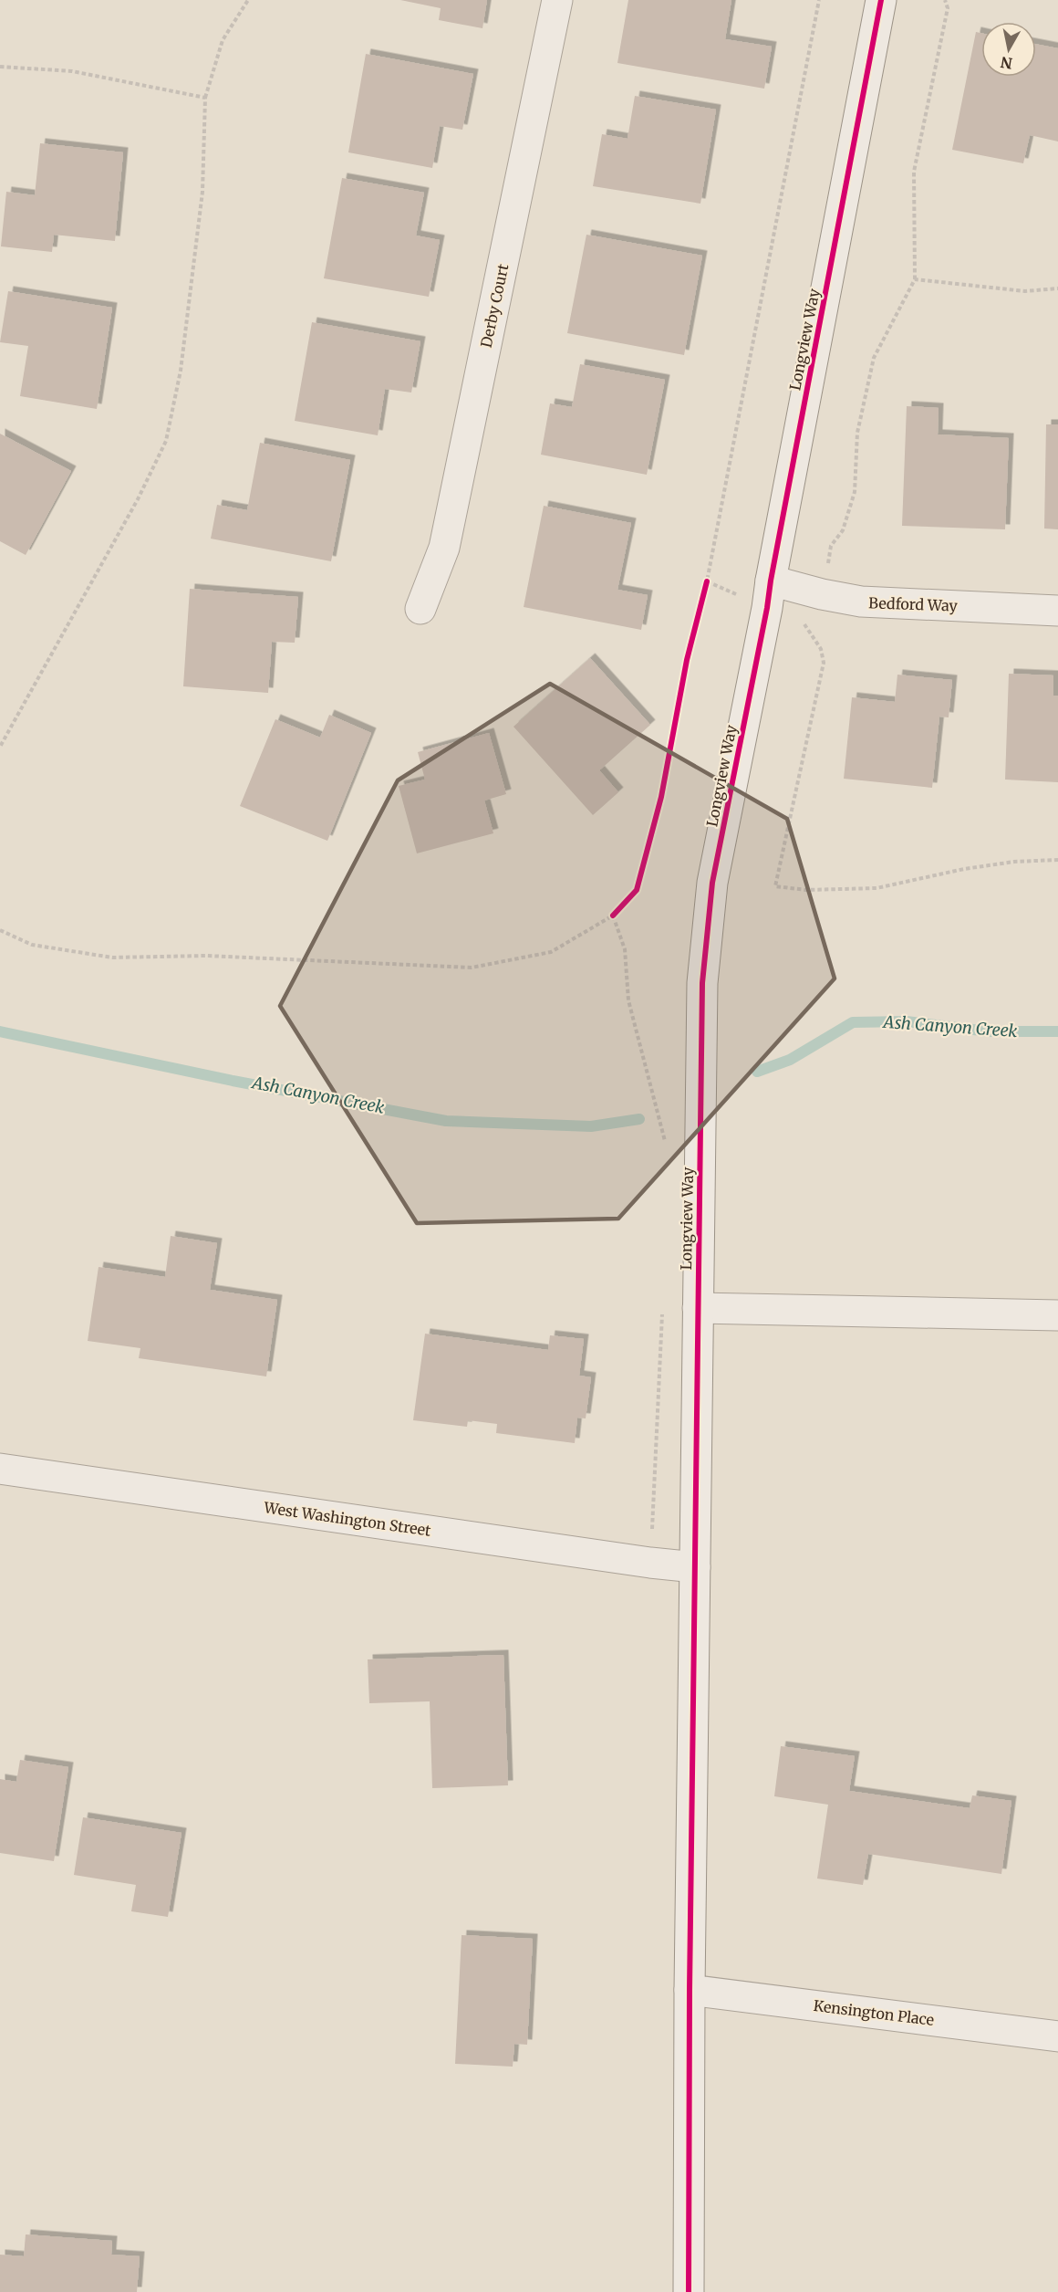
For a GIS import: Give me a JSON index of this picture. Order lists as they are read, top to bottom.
{
  "streets": {
    "street": [
      "Derby Court",
      "Longview Way",
      "Bedford Way",
      "West Washington Street",
      "Kensington Place"
    ]
  },
  "crossings": [
    ["Longview Way", "Bedford Way"],
    ["Longview Way", "West Washington Street"],
    ["Longview Way", "Kensington Place"]
  ],
  "water": ["Ash Canyon Creek"],
  "north": "bottom"
}
